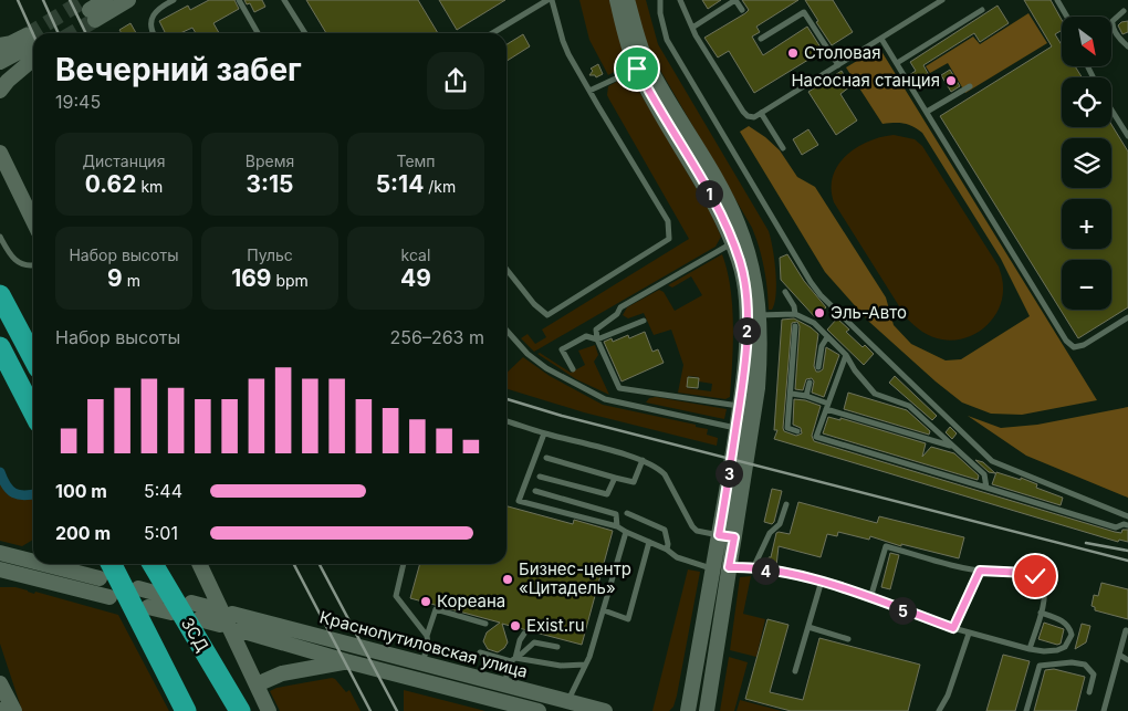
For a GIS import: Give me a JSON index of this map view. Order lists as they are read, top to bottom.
{
  "streets": {
    "highway": ["ЗСД"],
    "main road": ["Краснопутиловская улица"]
  },
  "places": [
    "Столовая",
    "Насосная станция",
    "Эль-Авто",
    "Бизнес-центр «Цитадель»",
    "Кореана",
    "Exist.ru"
  ],
  "north": "bottom right",
  "page": {
    "map_buttons": ["+", "−"],
    "heading": ["Вечерний забег", "19:45"],
    "stats": [
      ["Дистанция", "0.62 km"],
      ["Время", "3:15"],
      ["Темп", "5:14 /km"],
      ["Набор высоты", "9 m"],
      ["Пульс", "169 bpm"],
      ["kcal", "49"]
    ],
    "pins": [
      "1",
      "2",
      "3",
      "4",
      "5"
    ],
    "chart": ["Набор высоты", "256–263 m"],
    "list": [
      {
        "name": "100 m",
        "note": "5:44"
      },
      {
        "name": "200 m",
        "note": "5:01"
      }
    ]
  }
}
